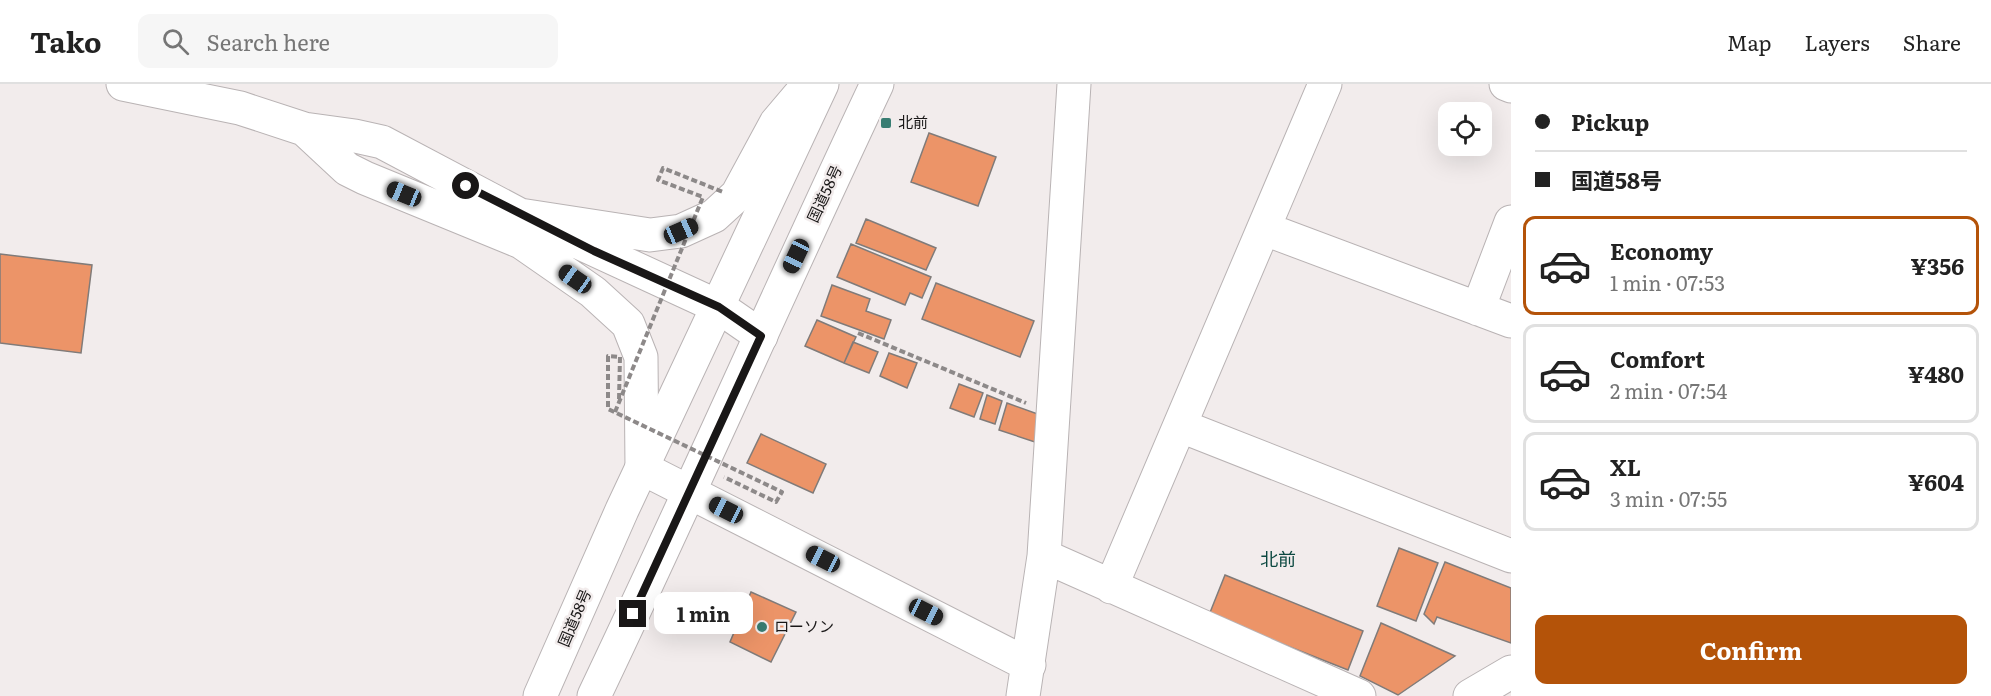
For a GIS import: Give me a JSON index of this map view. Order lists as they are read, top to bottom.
{
  "streets": {
    "main road": ["国道58号"]
  },
  "districts": ["北前"],
  "places": {
    "transit": ["北前"],
    "other": ["ローソン"]
  },
  "page": {
    "header": "Tako",
    "search": "Search here",
    "nav": ["Map", "Layers", "Share"],
    "banner": ["Pickup", "国道58号"],
    "list": [
      {
        "name": "Economy",
        "note": "1 min · 07:53",
        "value": "¥356"
      },
      {
        "name": "Comfort",
        "note": "2 min · 07:54",
        "value": "¥480"
      },
      {
        "name": "XL",
        "note": "3 min · 07:55",
        "value": "¥604"
      }
    ],
    "bubble": "1 min",
    "buttons": "Confirm"
  }
}
